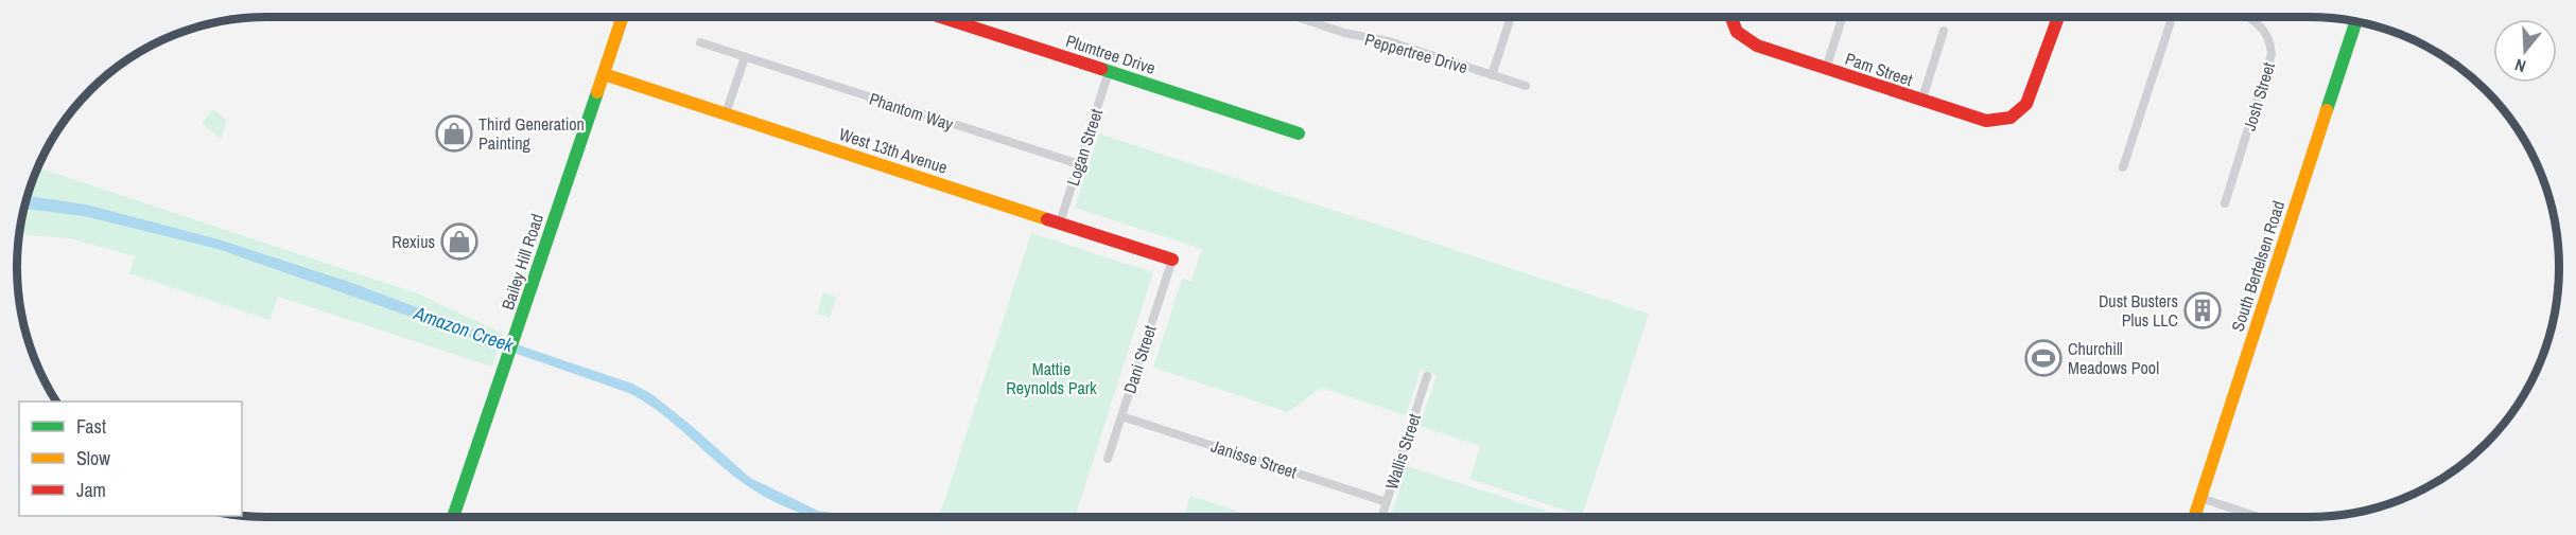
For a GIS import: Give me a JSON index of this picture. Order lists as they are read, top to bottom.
{
  "streets": {
    "street": [
      "Peppertree Drive",
      "Plumtree Drive",
      "Pam Street",
      "Josh Street",
      "Phantom Way",
      "Logan Street",
      "West 13th Avenue",
      "Bailey Hill Road",
      "South Bertelsen Road",
      "Dani Street",
      "Wallis Street",
      "Janisse Street"
    ]
  },
  "crossings": [
    ["Plumtree Drive", "Logan Street"],
    ["Phantom Way", "Logan Street"],
    ["Logan Street", "West 13th Avenue"],
    ["West 13th Avenue", "Bailey Hill Road"],
    ["West 13th Avenue", "Dani Street"],
    ["Dani Street", "Janisse Street"],
    ["Wallis Street", "Janisse Street"]
  ],
  "water": ["Amazon Creek"],
  "parks": ["Mattie Reynolds Park"],
  "places": {
    "shop": ["Third Generation Painting", "Rexius"],
    "building": ["Dust Busters Plus LLC"],
    "sports": ["Churchill Meadows Pool"]
  },
  "legend": ["Fast", "Slow", "Jam"],
  "north": "bottom"
}
